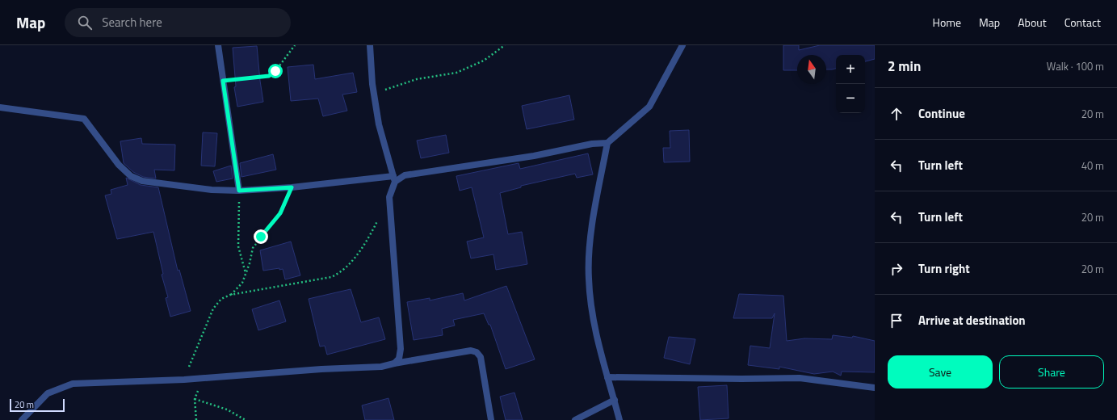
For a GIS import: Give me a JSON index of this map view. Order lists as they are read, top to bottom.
{
  "scale_bar": "20 m",
  "north": "top",
  "page": {
    "header": "Map",
    "search": "Search here",
    "nav": [
      "Home",
      "Map",
      "About",
      "Contact"
    ],
    "heading": ["2 min", "Walk · 100 m"],
    "map_buttons": ["+", "−"],
    "list": [
      ["Continue", "20 m"],
      ["Turn left", "40 m"],
      ["Turn left", "20 m"],
      ["Turn right", "20 m"],
      "Arrive at destination"
    ],
    "buttons": ["Save", "Share"],
    "scale": "20 m"
  }
}
